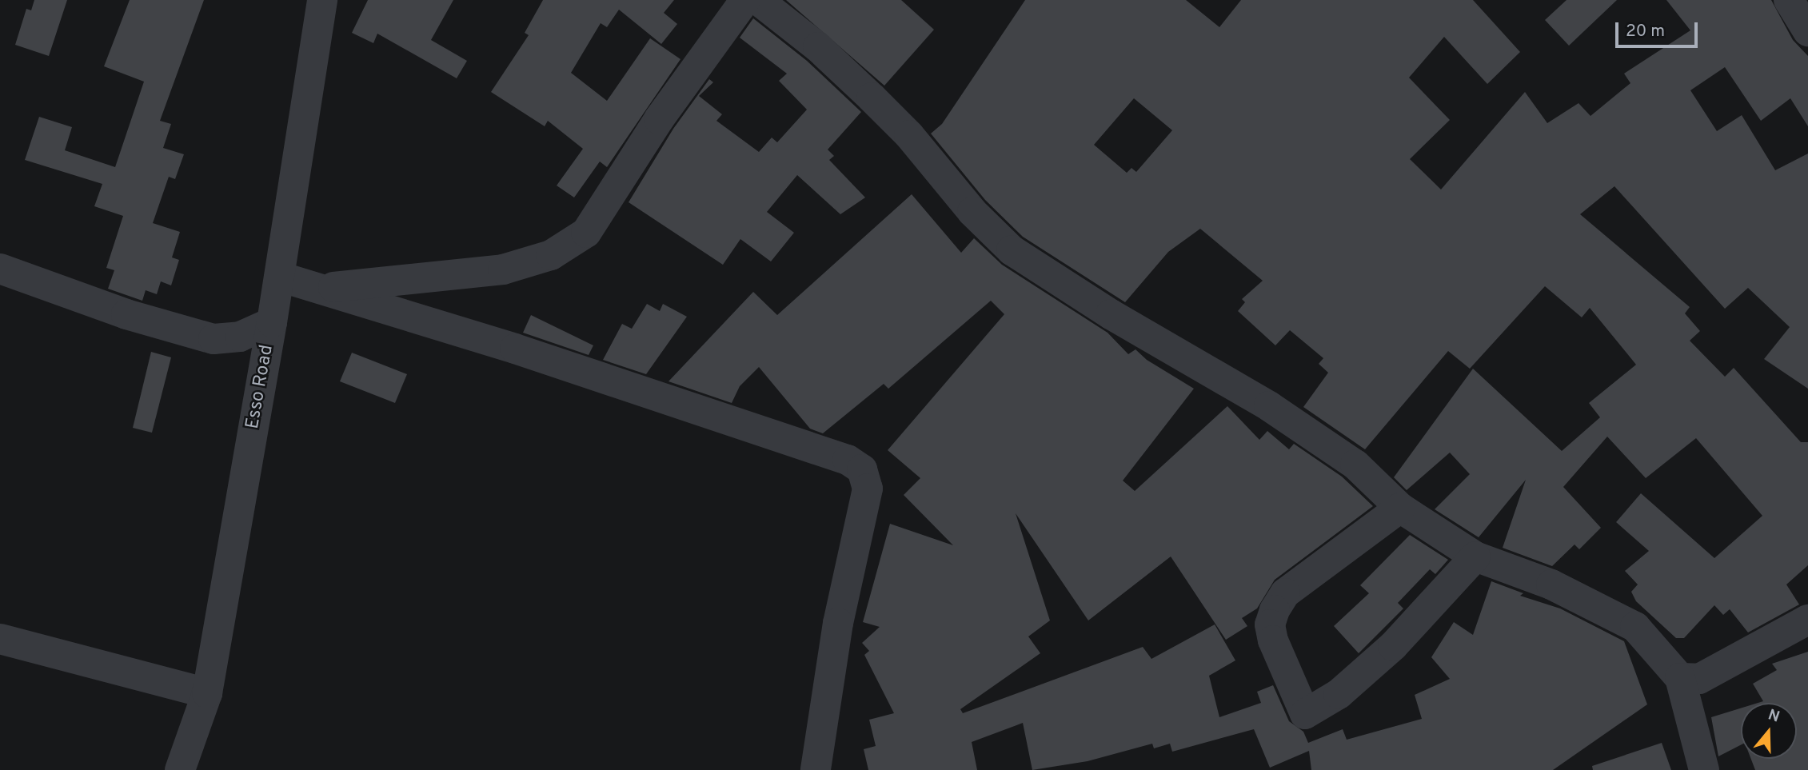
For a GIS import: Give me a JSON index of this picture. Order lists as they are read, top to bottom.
{
  "streets": {
    "street": ["Esso Road"]
  },
  "scale_bar": "20 m",
  "north": "top"
}
